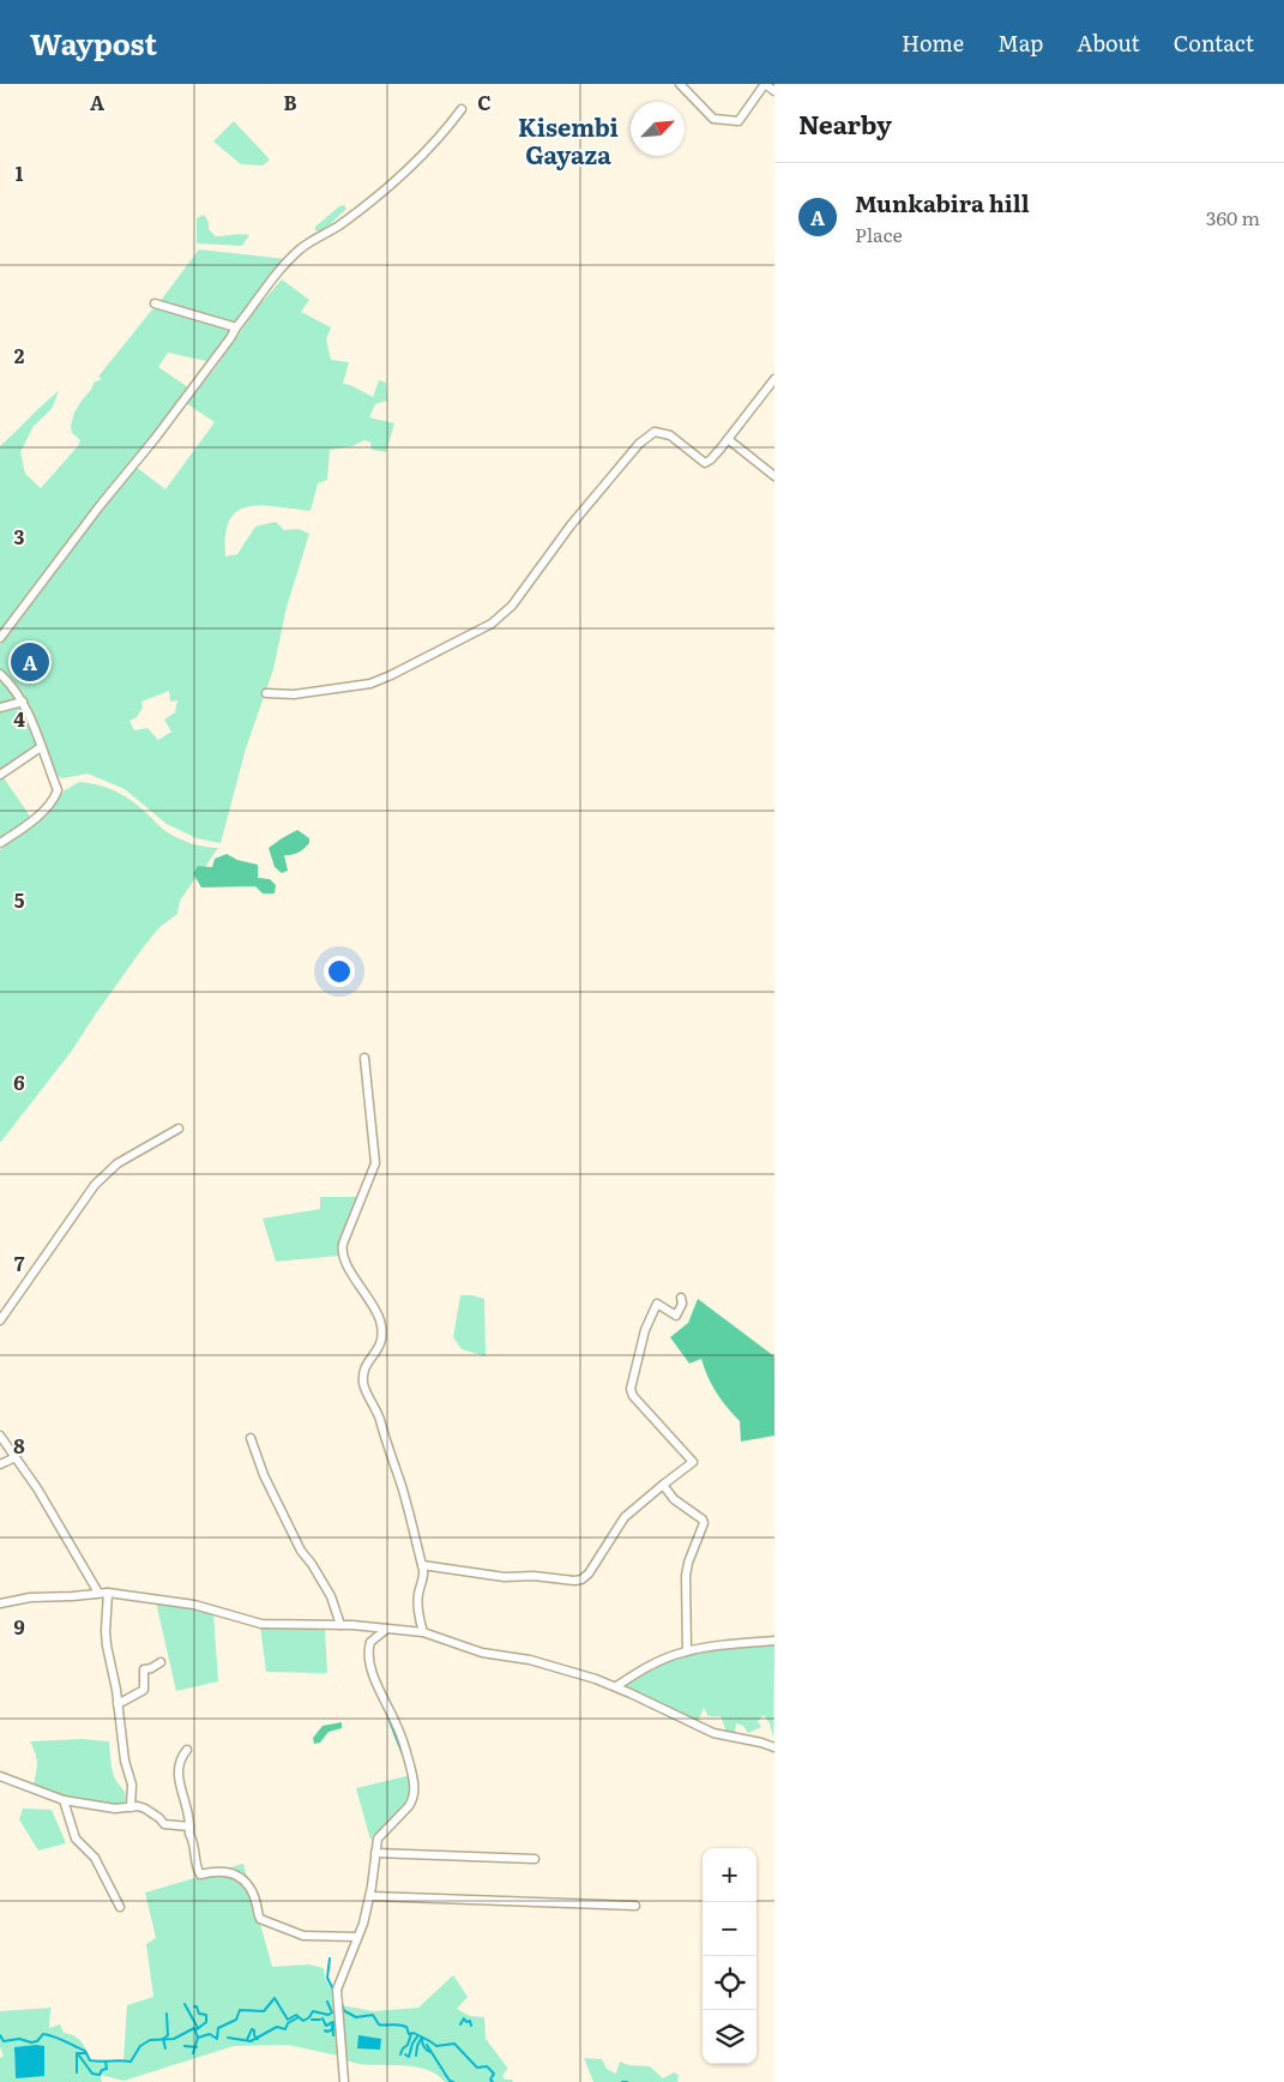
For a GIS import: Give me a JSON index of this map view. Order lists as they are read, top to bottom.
{
  "districts": ["Kisembi Gayaza"],
  "north": "top right",
  "page": {
    "header": "Waypost",
    "nav": [
      "Home",
      "Map",
      "About",
      "Contact"
    ],
    "heading": "Nearby",
    "list": [
      {
        "mark": "A",
        "name": "Munkabira hill",
        "note": "Place",
        "value": "360 m"
      }
    ],
    "pins": "A",
    "map_buttons": ["+", "−"]
  },
  "grid": {
    "columns": ["A", "B", "C"],
    "rows": [
      "1",
      "2",
      "3",
      "4",
      "5",
      "6",
      "7",
      "8",
      "9"
    ]
  }
}
